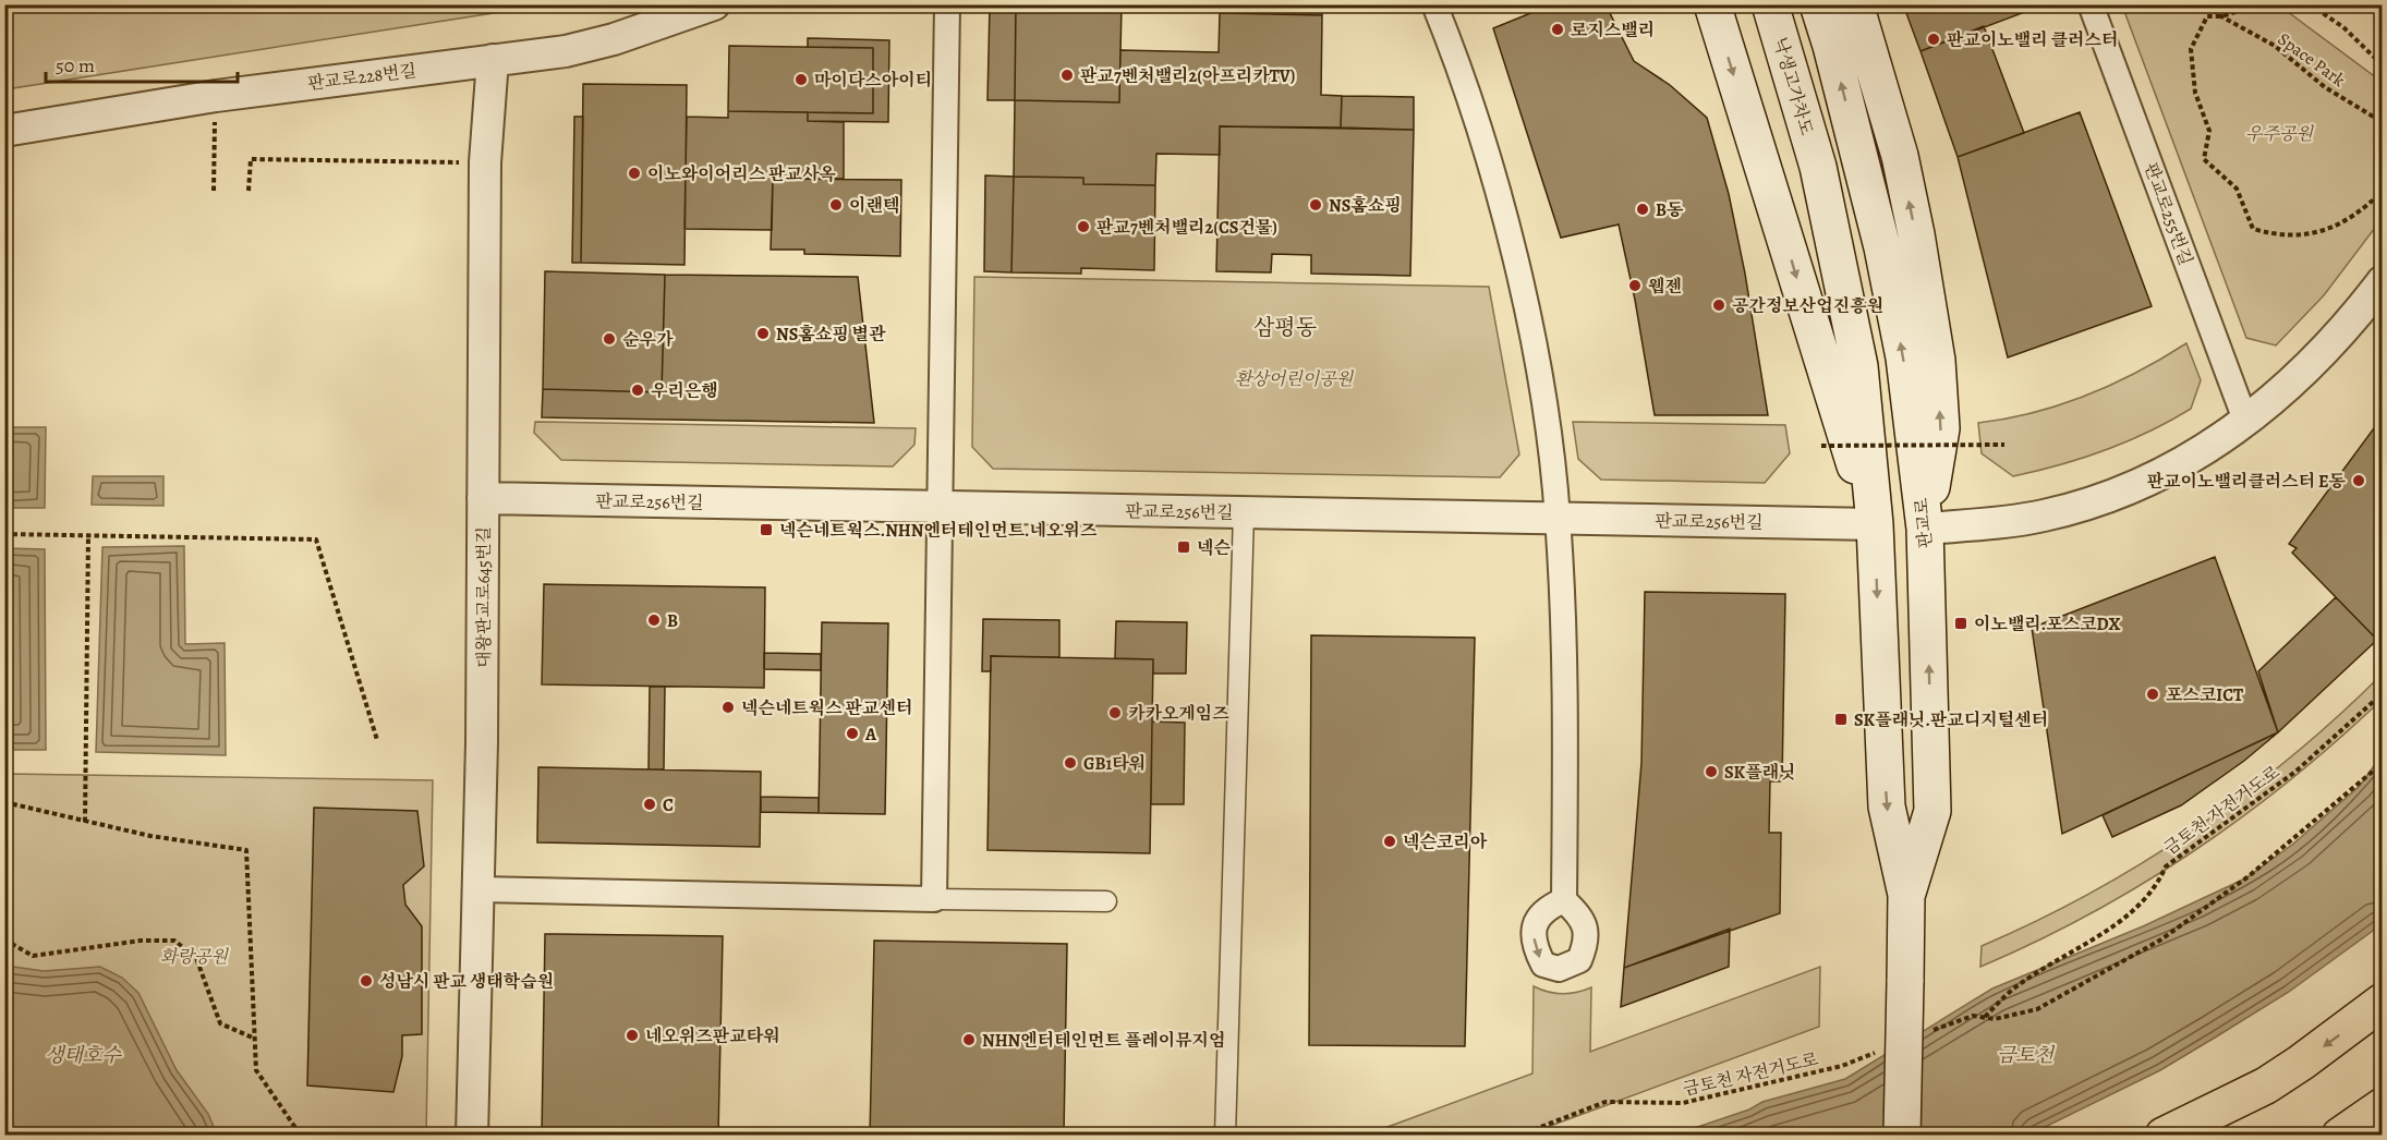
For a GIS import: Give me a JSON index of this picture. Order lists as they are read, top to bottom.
{
  "streets": {
    "main road": ["낙생고가차도", "판교로"],
    "street": [
      "판교로228번길",
      "판교로255번길",
      "판교로256번길",
      "대왕판교로645번길"
    ],
    "path": ["Space Park", "금토천 자전거도로"]
  },
  "crossings": [
    ["판교로228번길", "대왕판교로645번길"],
    ["낙생고가차도", "판교로"],
    ["판교로256번길", "판교로"],
    ["판교로256번길", "대왕판교로645번길"]
  ],
  "districts": ["삼평동"],
  "water": ["생태호수", "금토천"],
  "parks": ["우주공원", "환상어린이공원", "화랑공원"],
  "places": {
    "other": [
      "로지스밸리",
      "판교이노밸리 클러스터",
      "판교7벤처밸리2(아프리카TV)",
      "마이다스아이티",
      "이노와이어리스 판교사옥",
      "이랜텍",
      "NS홈쇼핑",
      "B동",
      "판교7벤처밸리2(CS건물)",
      "웹젠",
      "공간정보산업진흥원",
      "NS홈쇼핑 별관",
      "순우가",
      "우리은행",
      "판교이노밸리클러스터 E동",
      "B",
      "포스코ICT",
      "넥슨네트웍스 판교센터",
      "카카오게임즈",
      "A",
      "GB1타워",
      "SK플래닛",
      "C",
      "넥슨코리아",
      "성남시 판교 생태학습원",
      "네오위즈판교타워",
      "NHN엔터테인먼트 플레이뮤지엄"
    ],
    "transit": [
      "넥슨네트웍스.NHN엔터테인먼트.네오위즈",
      "넥슨",
      "이노밸리.포스코DX",
      "SK플래닛.판교디지털센터"
    ]
  },
  "scale_bar": "50 m"
}
